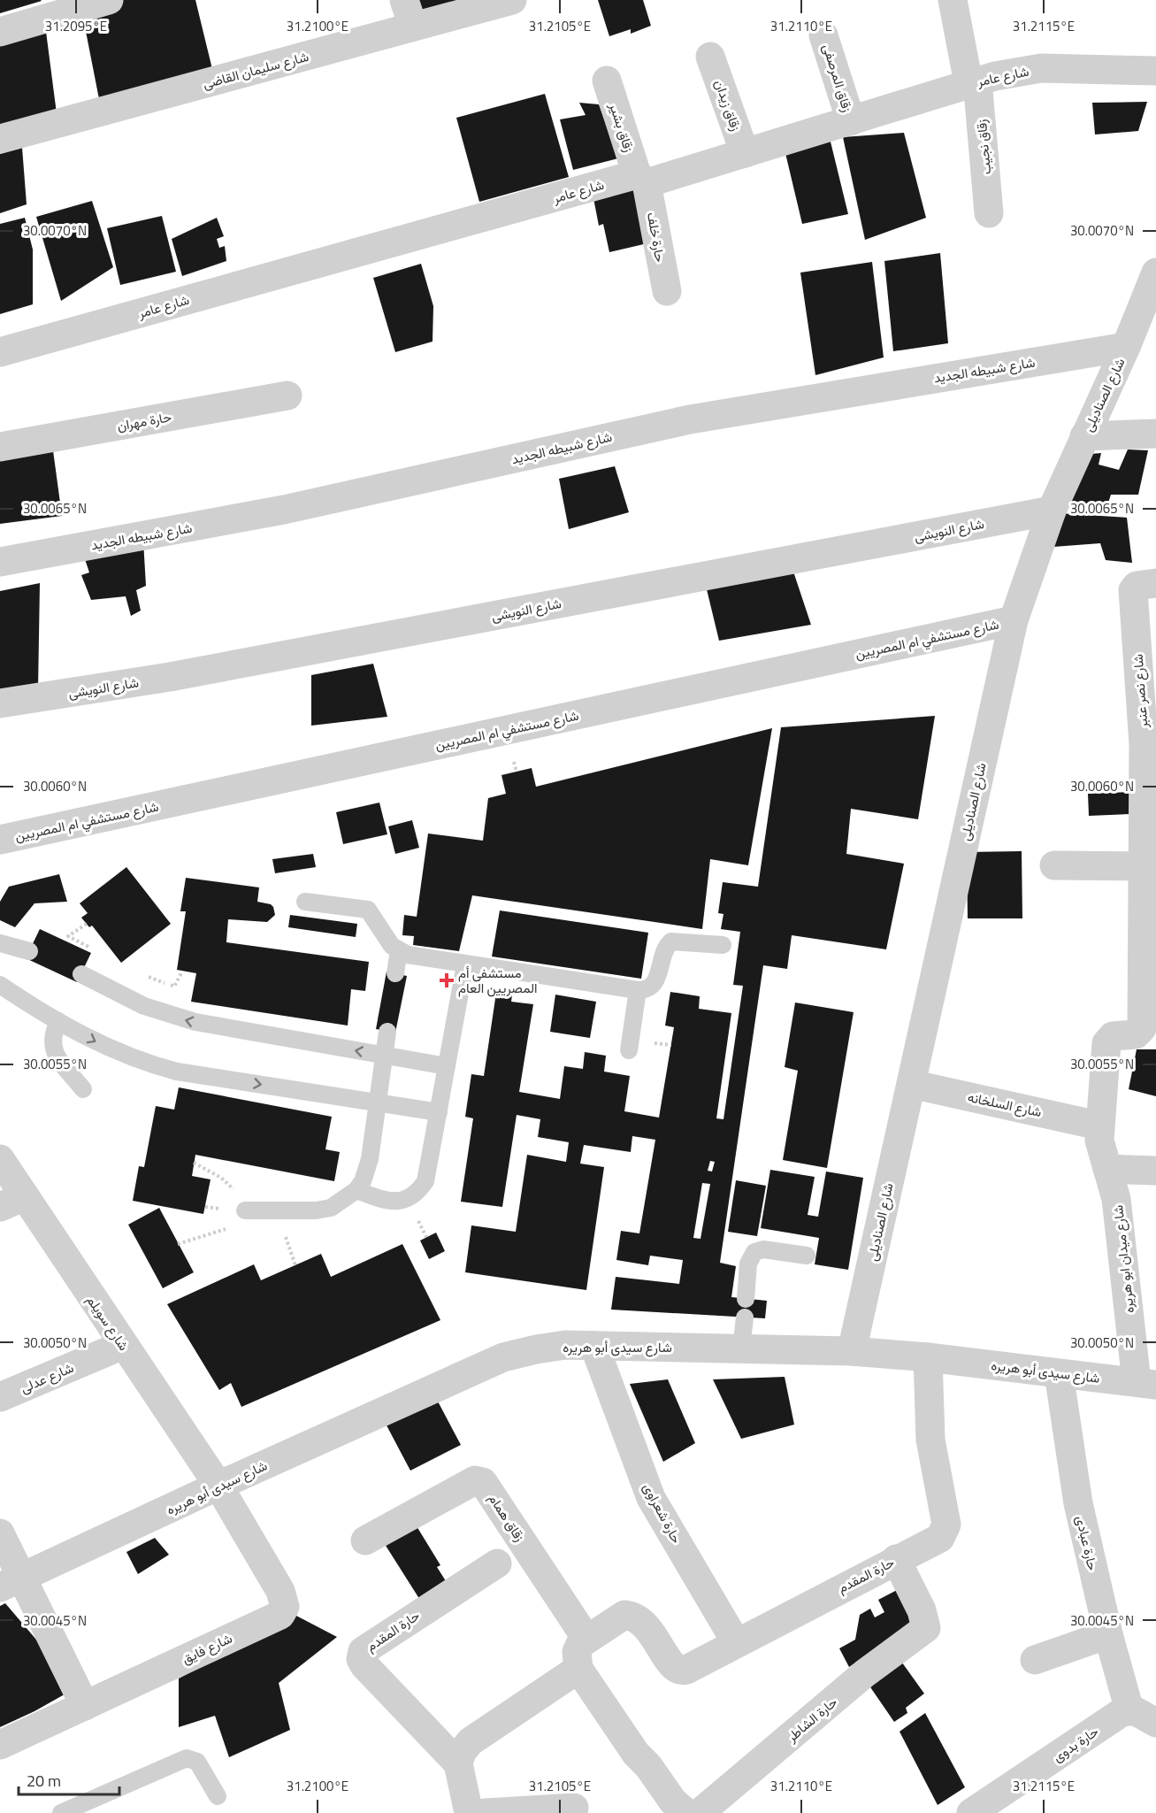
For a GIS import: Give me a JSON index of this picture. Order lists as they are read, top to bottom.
{
  "streets": {
    "street": [
      "شارع سليمان القاضى",
      "شارع عامر",
      "زقاق المرصفى",
      "زقاق زيدان",
      "زقاق بشير",
      "زقاق نجيب",
      "حارة خلف",
      "شارع شبيطه الجديد",
      "شارع الصناديلى",
      "حارة مهران",
      "شارع النويشى",
      "شارع مستشفي ام المصريين",
      "شارع نصر عنبر",
      "شارع السلخانه",
      "شارع ميدان ابو هريره",
      "شارع سويلم",
      "شارع سيدى أبو هريره",
      "شارع عدلى",
      "حارة شعراوى",
      "زقاق همام",
      "حارة عبادى",
      "حارة المقدم",
      "شارع فايق",
      "حارة الشاطر",
      "حارة بدوى"
    ]
  },
  "crossings": [
    ["شارع عامر", "زقاق المرصفى"],
    ["شارع عامر", "زقاق زيدان"],
    ["شارع عامر", "زقاق بشير"],
    ["شارع عامر", "زقاق نجيب"],
    ["شارع عامر", "حارة خلف"],
    ["زقاق بشير", "حارة خلف"],
    ["شارع شبيطه الجديد", "شارع الصناديلى"],
    ["شارع الصناديلى", "شارع النويشى"],
    ["شارع الصناديلى", "شارع مستشفي ام المصريين"],
    ["شارع الصناديلى", "شارع السلخانه"],
    ["شارع الصناديلى", "شارع سيدى أبو هريره"],
    ["شارع نصر عنبر", "شارع السلخانه"],
    ["شارع نصر عنبر", "شارع ميدان ابو هريره"],
    ["شارع ميدان ابو هريره", "شارع سيدى أبو هريره"],
    ["شارع سويلم", "شارع سيدى أبو هريره"],
    ["شارع سويلم", "شارع عدلى"],
    ["شارع سويلم", "شارع فايق"],
    ["شارع سيدى أبو هريره", "حارة شعراوى"],
    ["شارع سيدى أبو هريره", "حارة عبادى"],
    ["شارع سيدى أبو هريره", "حارة المقدم"],
    ["شارع سيدى أبو هريره", "شارع فايق"],
    ["حارة شعراوى", "حارة المقدم"],
    ["زقاق همام", "حارة المقدم"],
    ["حارة عبادى", "حارة بدوى"],
    ["حارة المقدم", "حارة الشاطر"]
  ],
  "places": {
    "health": ["مستشفى أم المصريين العام"]
  },
  "scale_bar": "20 m",
  "coordinates": [
    "31.2095°E",
    "31.2100°E",
    "31.2105°E",
    "31.2110°E",
    "31.2115°E",
    "30.0070°N",
    "30.0065°N",
    "30.0060°N",
    "30.0055°N",
    "30.0050°N",
    "30.0045°N"
  ]
}
